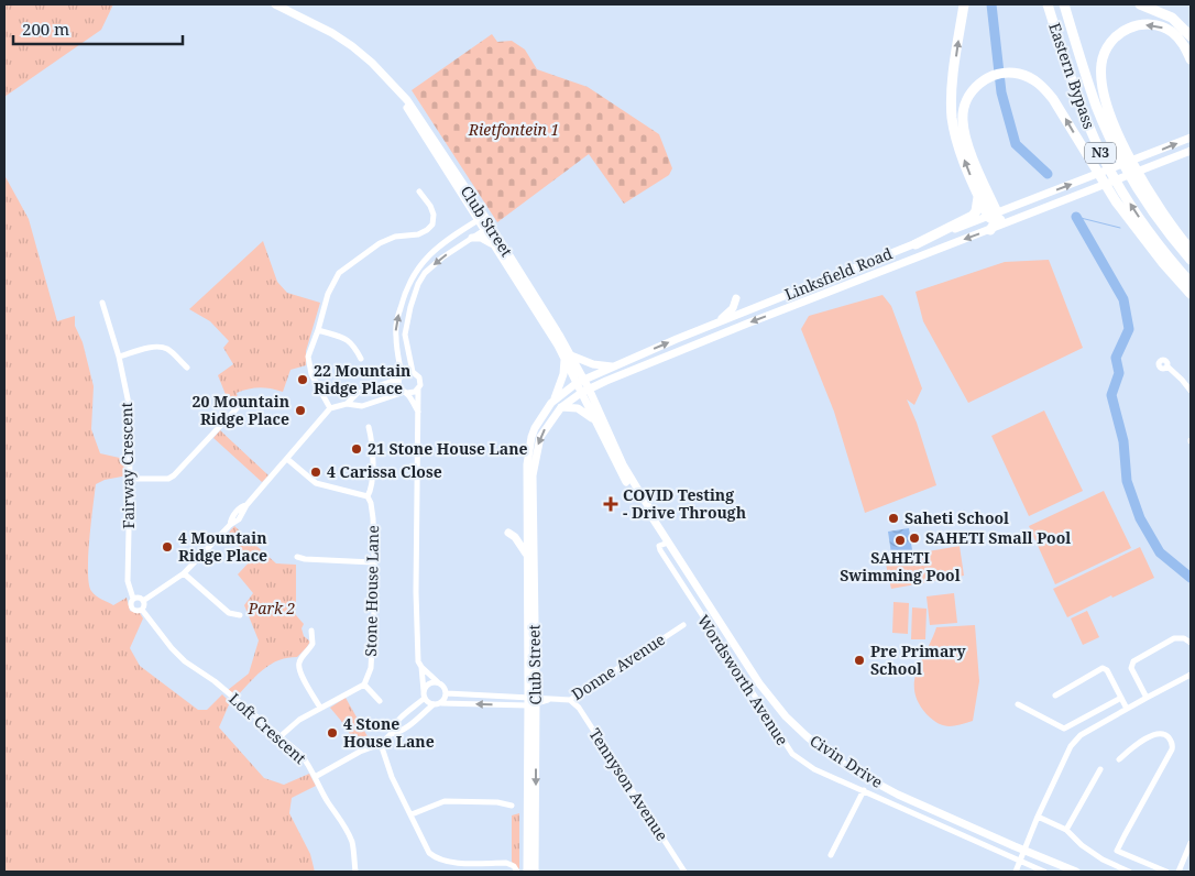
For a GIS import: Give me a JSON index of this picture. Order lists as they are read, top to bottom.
{
  "streets": {
    "highway": ["Eastern Bypass", "N3"],
    "main road": ["Club Street", "Linksfield Road", "Civin Drive"],
    "street": [
      "Fairway Crescent",
      "Stone House Lane",
      "Donne Avenue",
      "Wordsworth Avenue",
      "Loft Crescent",
      "Tennyson Avenue"
    ]
  },
  "crossings": [
    ["Club Street", "Linksfield Road"],
    ["Club Street", "Donne Avenue"],
    ["Club Street", "Civin Drive"],
    ["Linksfield Road", "Civin Drive"],
    ["Fairway Crescent", "Loft Crescent"],
    ["Donne Avenue", "Tennyson Avenue"],
    ["Wordsworth Avenue", "Civin Drive"]
  ],
  "parks": ["Rietfontein 1", "Park 2"],
  "places": {
    "other": [
      "22 Mountain Ridge Place",
      "20 Mountain Ridge Place",
      "21 Stone House Lane",
      "4 Carissa Close",
      "Saheti School",
      "SAHETI Small Pool",
      "SAHETI Swimming Pool",
      "4 Mountain Ridge Place",
      "Pre Primary School",
      "4 Stone House Lane"
    ],
    "health": ["COVID Testing - Drive Through"]
  },
  "scale_bar": "200 m"
}
